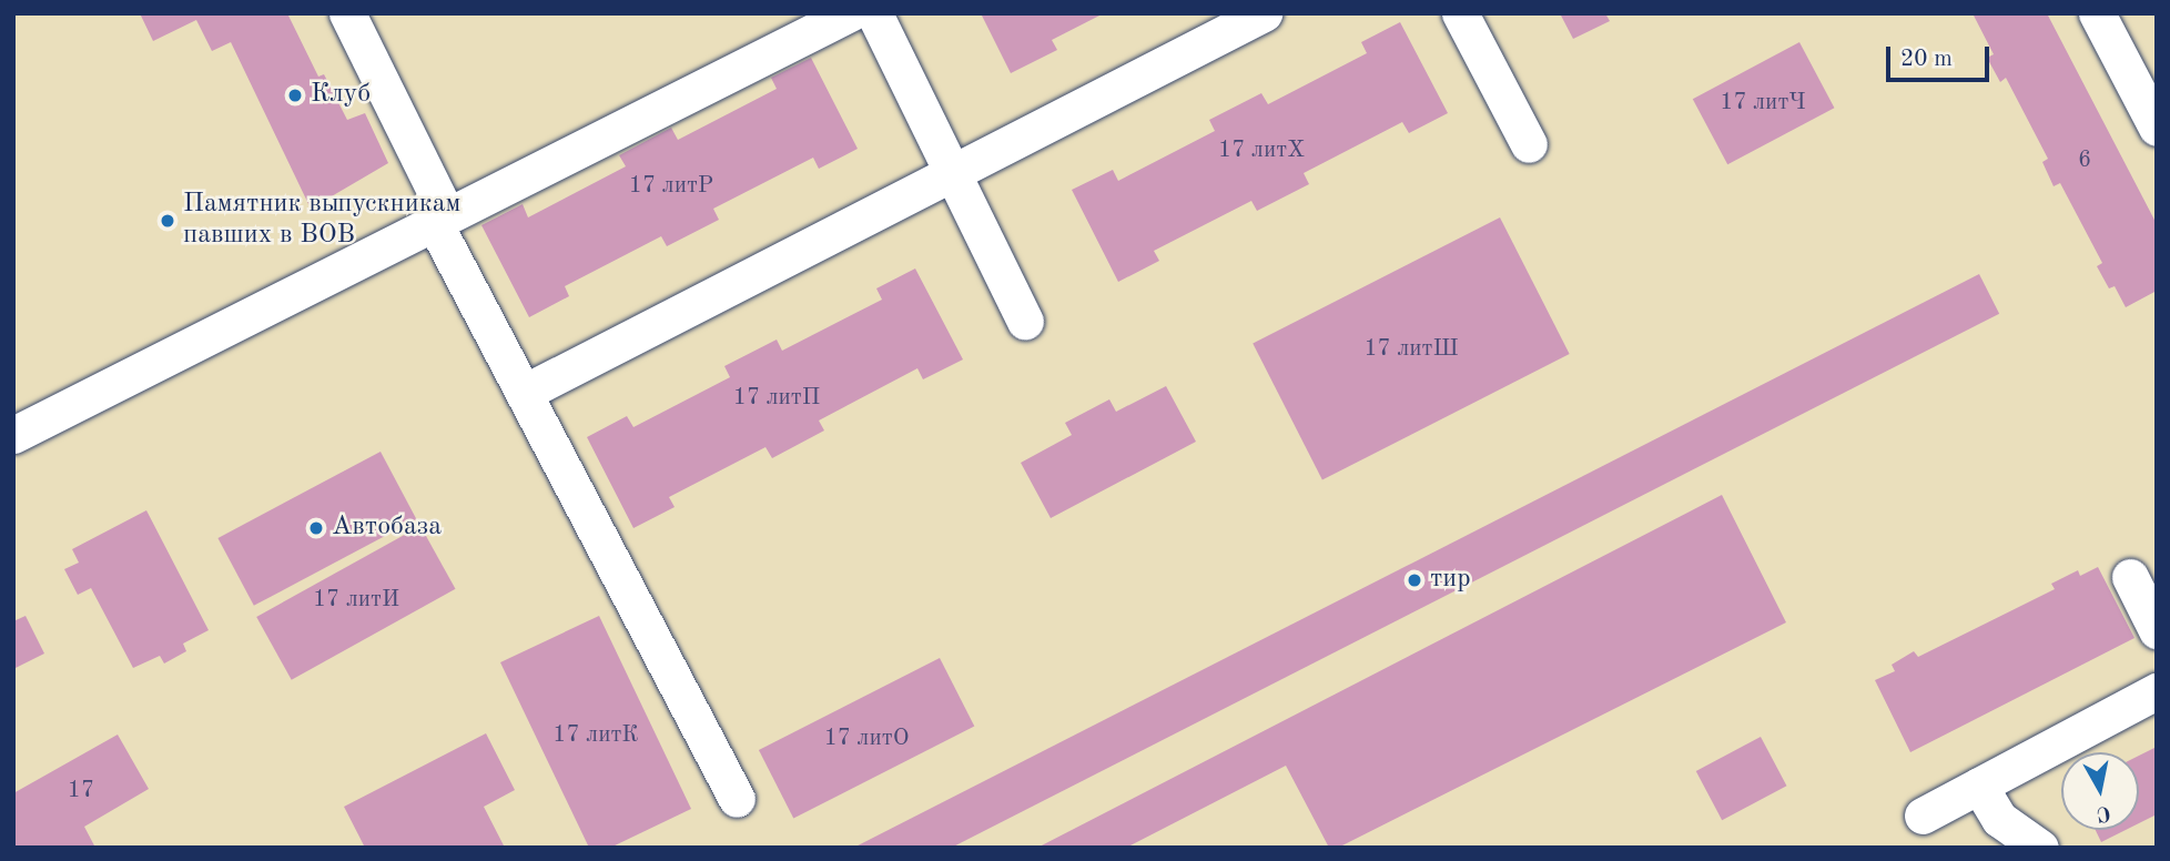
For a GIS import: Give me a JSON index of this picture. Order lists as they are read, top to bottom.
{
  "places": [
    "Клуб",
    "Памятник выпускникам павших в ВОВ",
    "Автобаза",
    "тир"
  ],
  "house_numbers": [
    "17 литЧ",
    "17 литХ",
    "6",
    "17 литР",
    "17 литШ",
    "17 литП",
    "17 литИ",
    "17 литК",
    "17 литО",
    "17"
  ],
  "scale_bar": "20 m",
  "north": "bottom"
}
